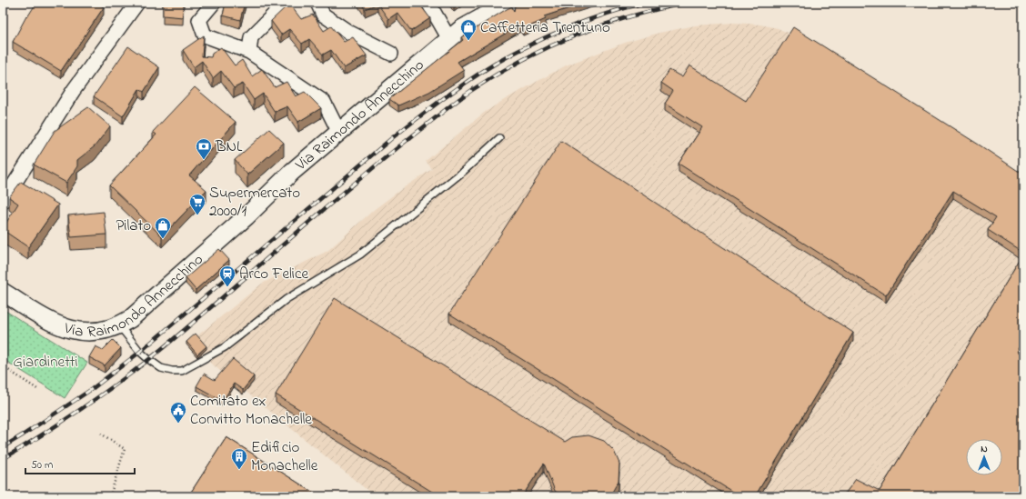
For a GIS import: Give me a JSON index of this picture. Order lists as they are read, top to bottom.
{
  "streets": {
    "street": ["Via Raimondo Annecchino"]
  },
  "parks": ["Giardinetti"],
  "places": {
    "shop": ["Caffetteria Trentuno", "Pilato"],
    "bank": ["BNL"],
    "supermarket": ["Supermercato 2000/1"],
    "station": ["Arco Felice"],
    "public building": ["Comitato ex Convitto Monachelle"],
    "building": ["Edificio Monachelle"]
  },
  "scale_bar": "50 m",
  "north": "top"
}
